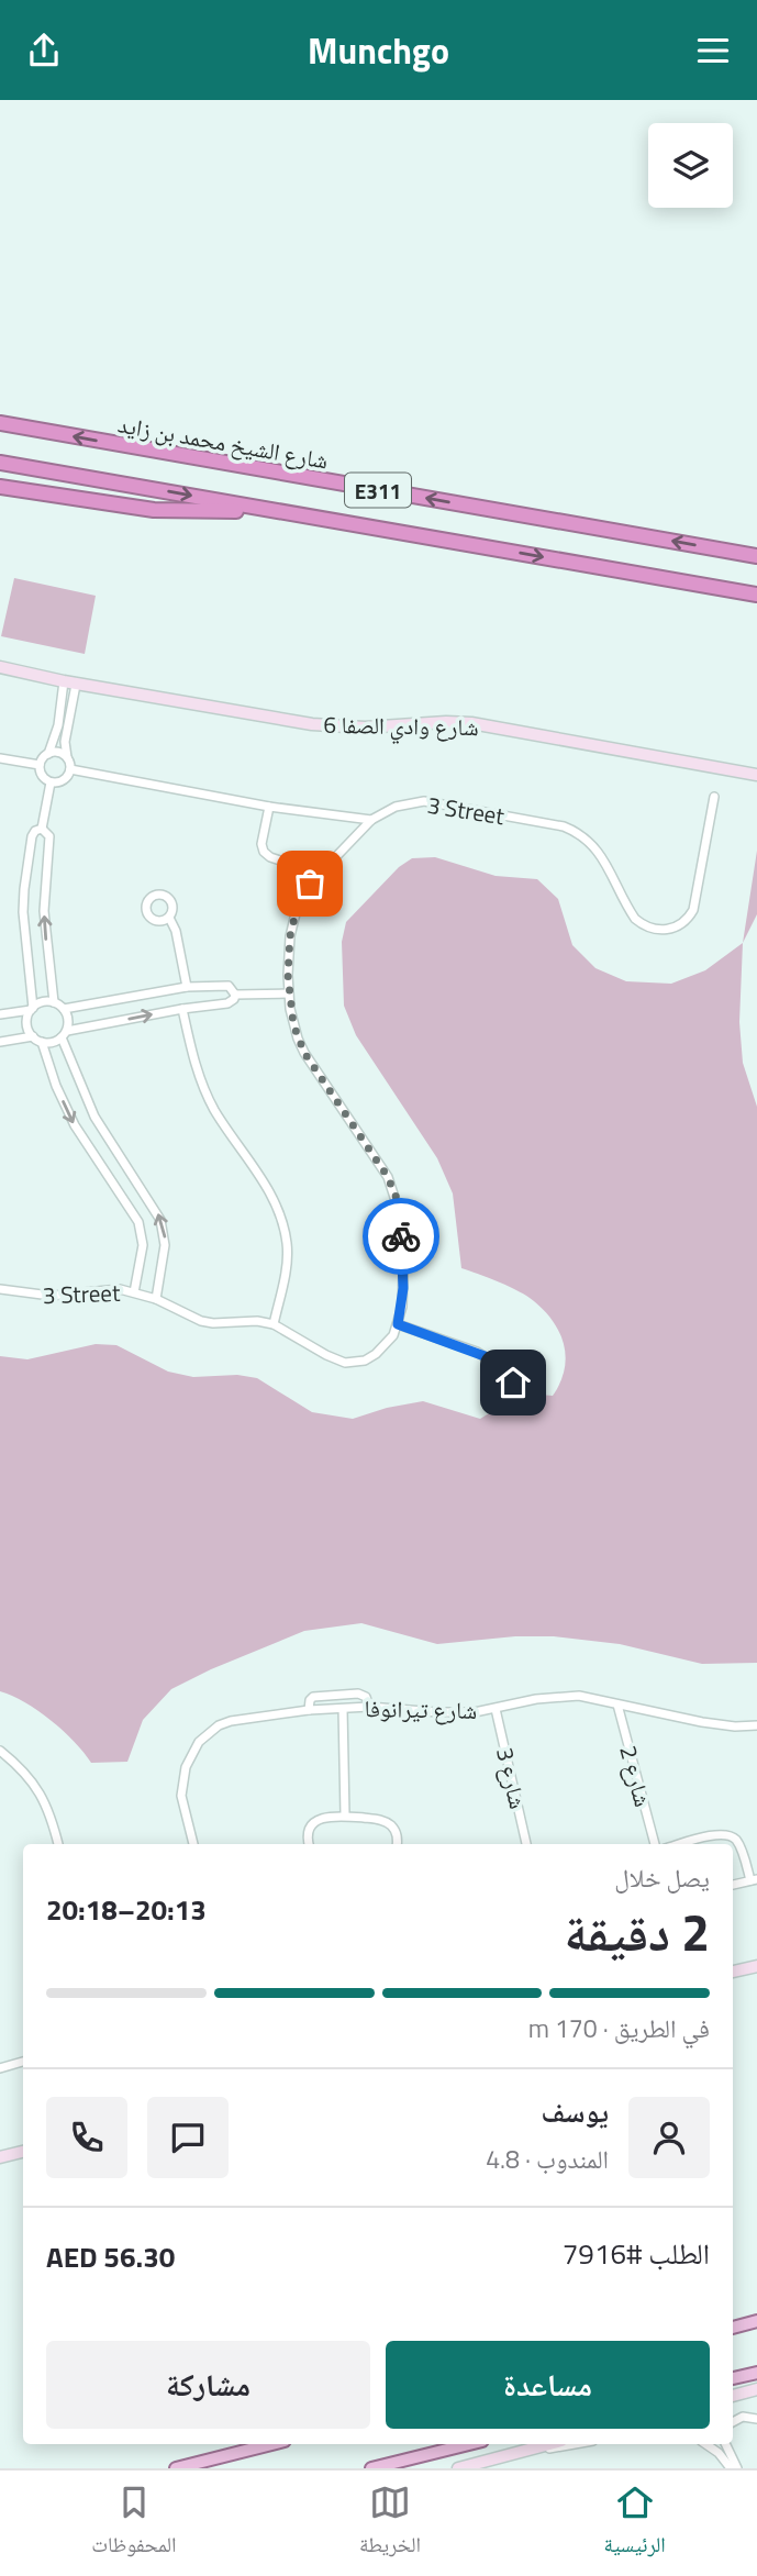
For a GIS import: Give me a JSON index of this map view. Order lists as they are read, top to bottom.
{
  "streets": {
    "highway": ["شارع الشيخ محمد بن زايد", "E311"],
    "main road": ["شارع وادي الصفا 6"],
    "street": [
      "3 Street",
      "شارع تيرانوفا",
      "شارع 2",
      "شارع 3"
    ]
  },
  "crossings": [
    ["شارع تيرانوفا", "شارع 2"],
    ["شارع تيرانوفا", "شارع 3"]
  ],
  "page": {
    "header": "Munchgo",
    "heading": ["2 دقيقة", "يصل خلال", "20:13–20:18"],
    "panel": [
      "يوسف",
      "المندوب · 4.8",
      "الطلب #7916",
      "AED 56.30"
    ],
    "bar": "في الطريق · 170 m",
    "buttons": ["مساعدة", "مشاركة"],
    "tabs": ["الرئيسية", "الخريطة", "المحفوظات"]
  }
}
